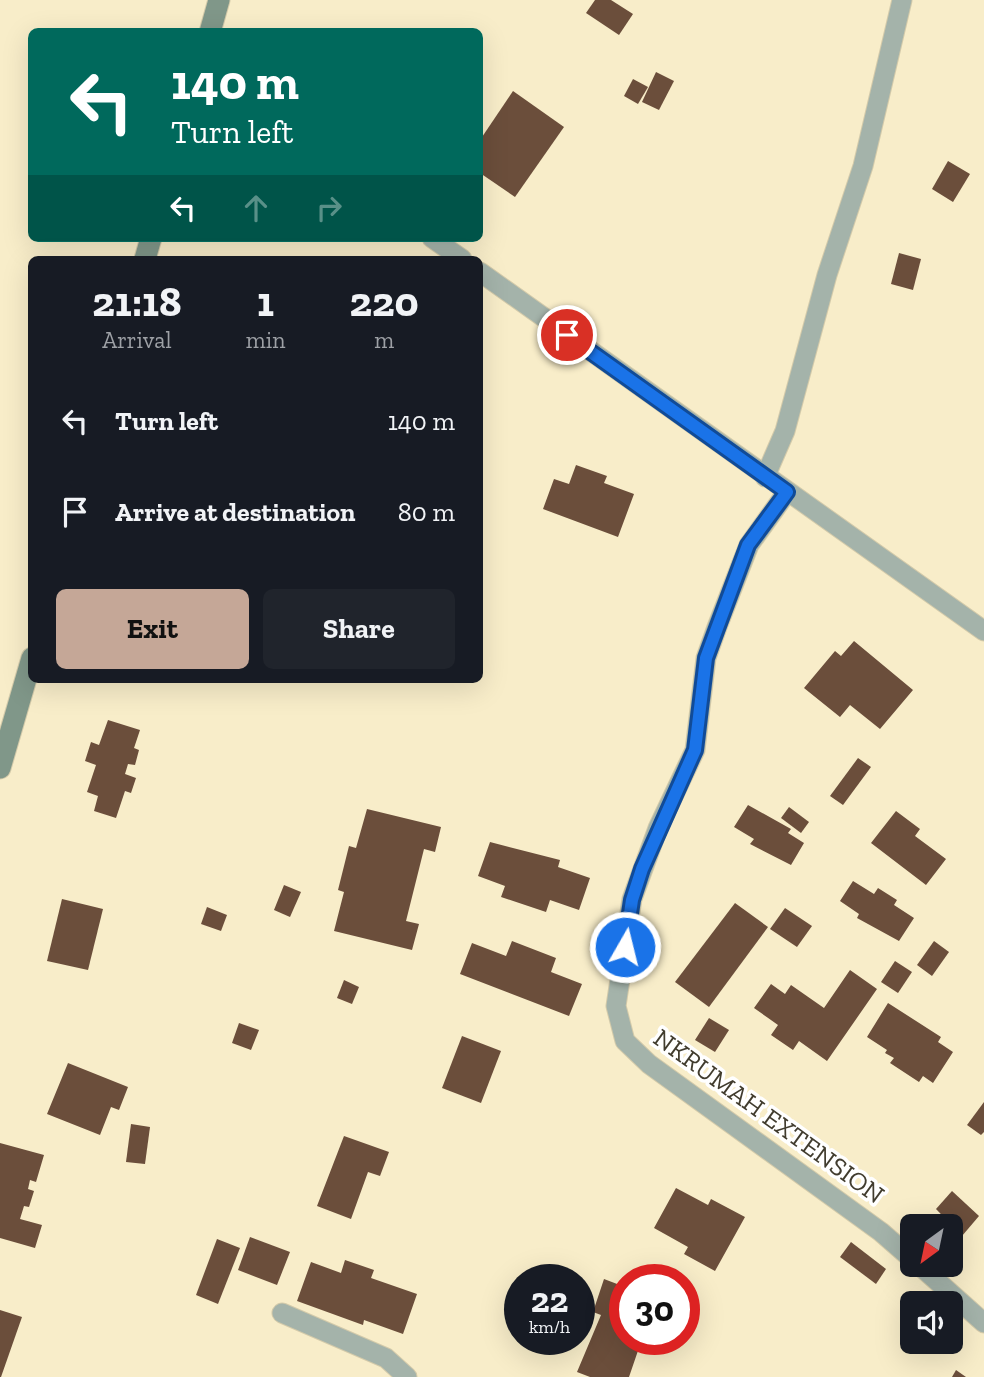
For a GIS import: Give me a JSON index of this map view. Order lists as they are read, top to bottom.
{
  "streets": {
    "street": ["NKRUMAH EXTENSION"]
  },
  "north": "bottom left",
  "page": {
    "turn": ["140 m", "Turn left"],
    "eta": [
      "21:18",
      "Arrival",
      "1",
      "min",
      "220",
      "m"
    ],
    "list": [
      {
        "name": "Turn left",
        "value": "140 m"
      },
      {
        "name": "Arrive at destination",
        "value": "80 m"
      }
    ],
    "buttons": ["Exit", "Share"],
    "speed": "22 km/h",
    "limit": "30"
  }
}
